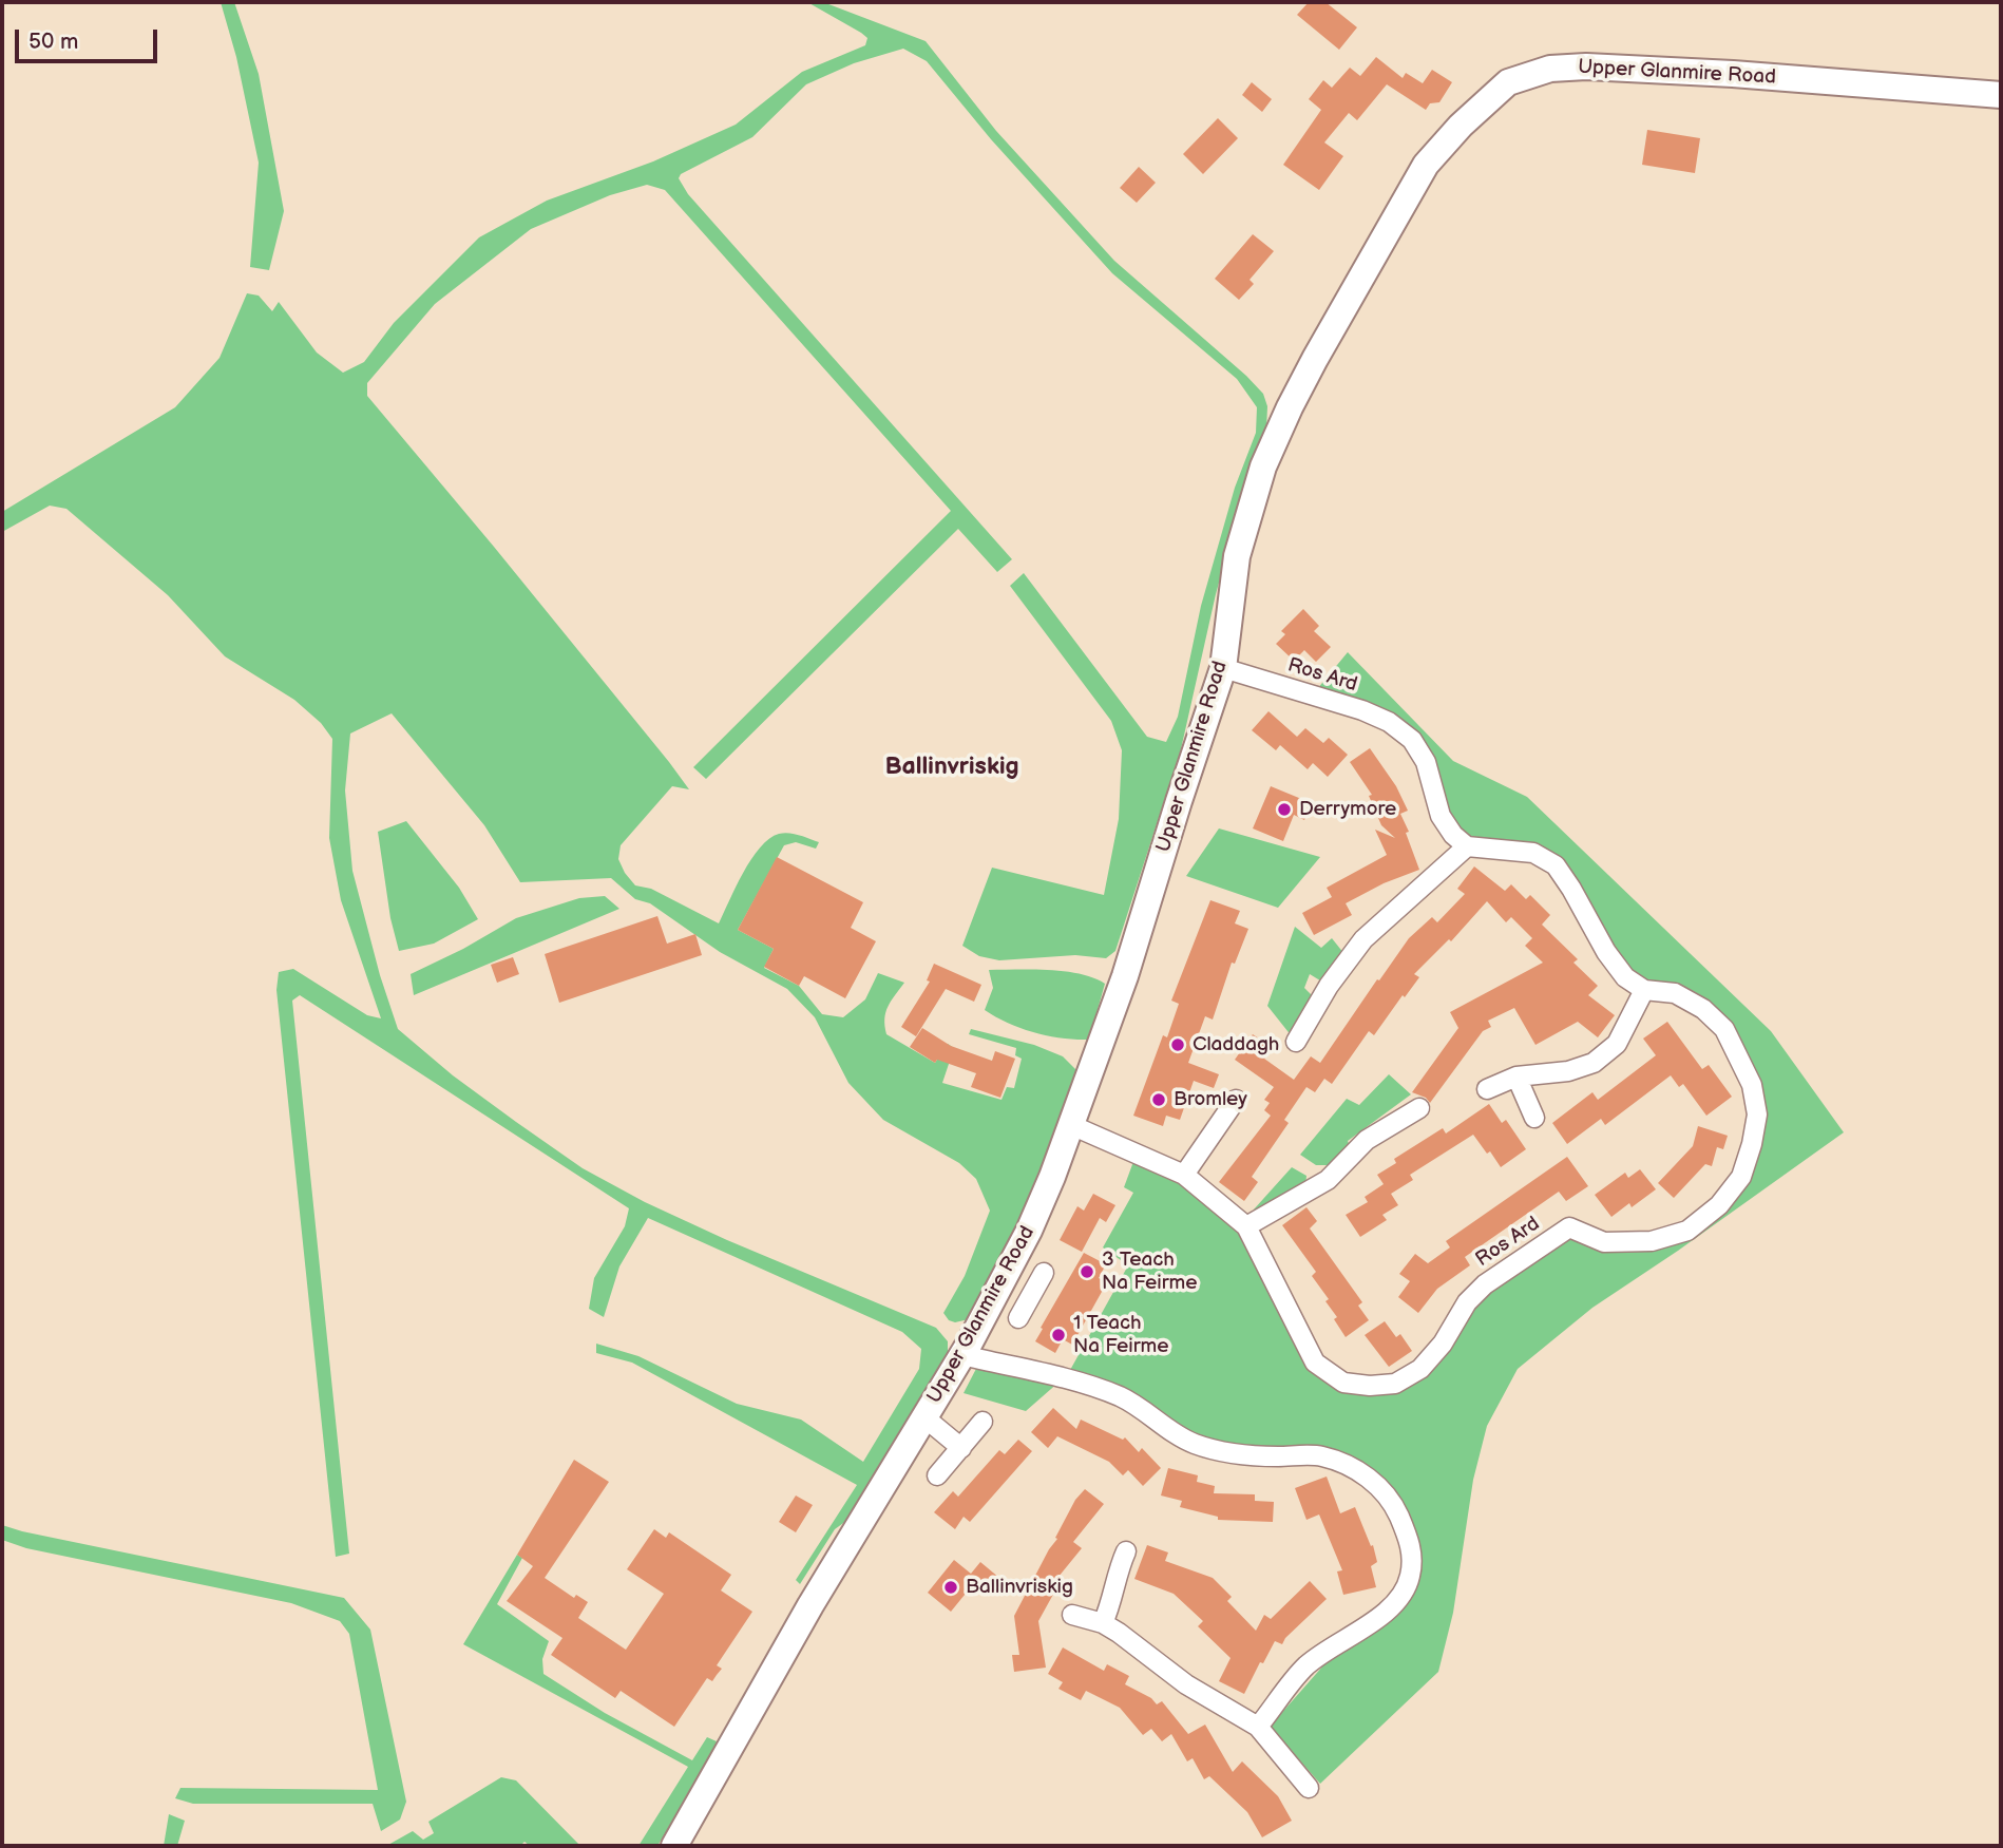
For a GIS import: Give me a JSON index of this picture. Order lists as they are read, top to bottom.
{
  "streets": {
    "main road": ["Upper Glanmire Road"],
    "street": ["Ros Ard"]
  },
  "crossings": [
    ["Upper Glanmire Road", "Ros Ard"]
  ],
  "districts": ["Ballinvriskig"],
  "places": [
    "Derrymore",
    "Claddagh",
    "Bromley",
    "3 Teach Na Feirme",
    "1 Teach Na Feirme",
    "Ballinvriskig"
  ],
  "scale_bar": "50 m"
}
